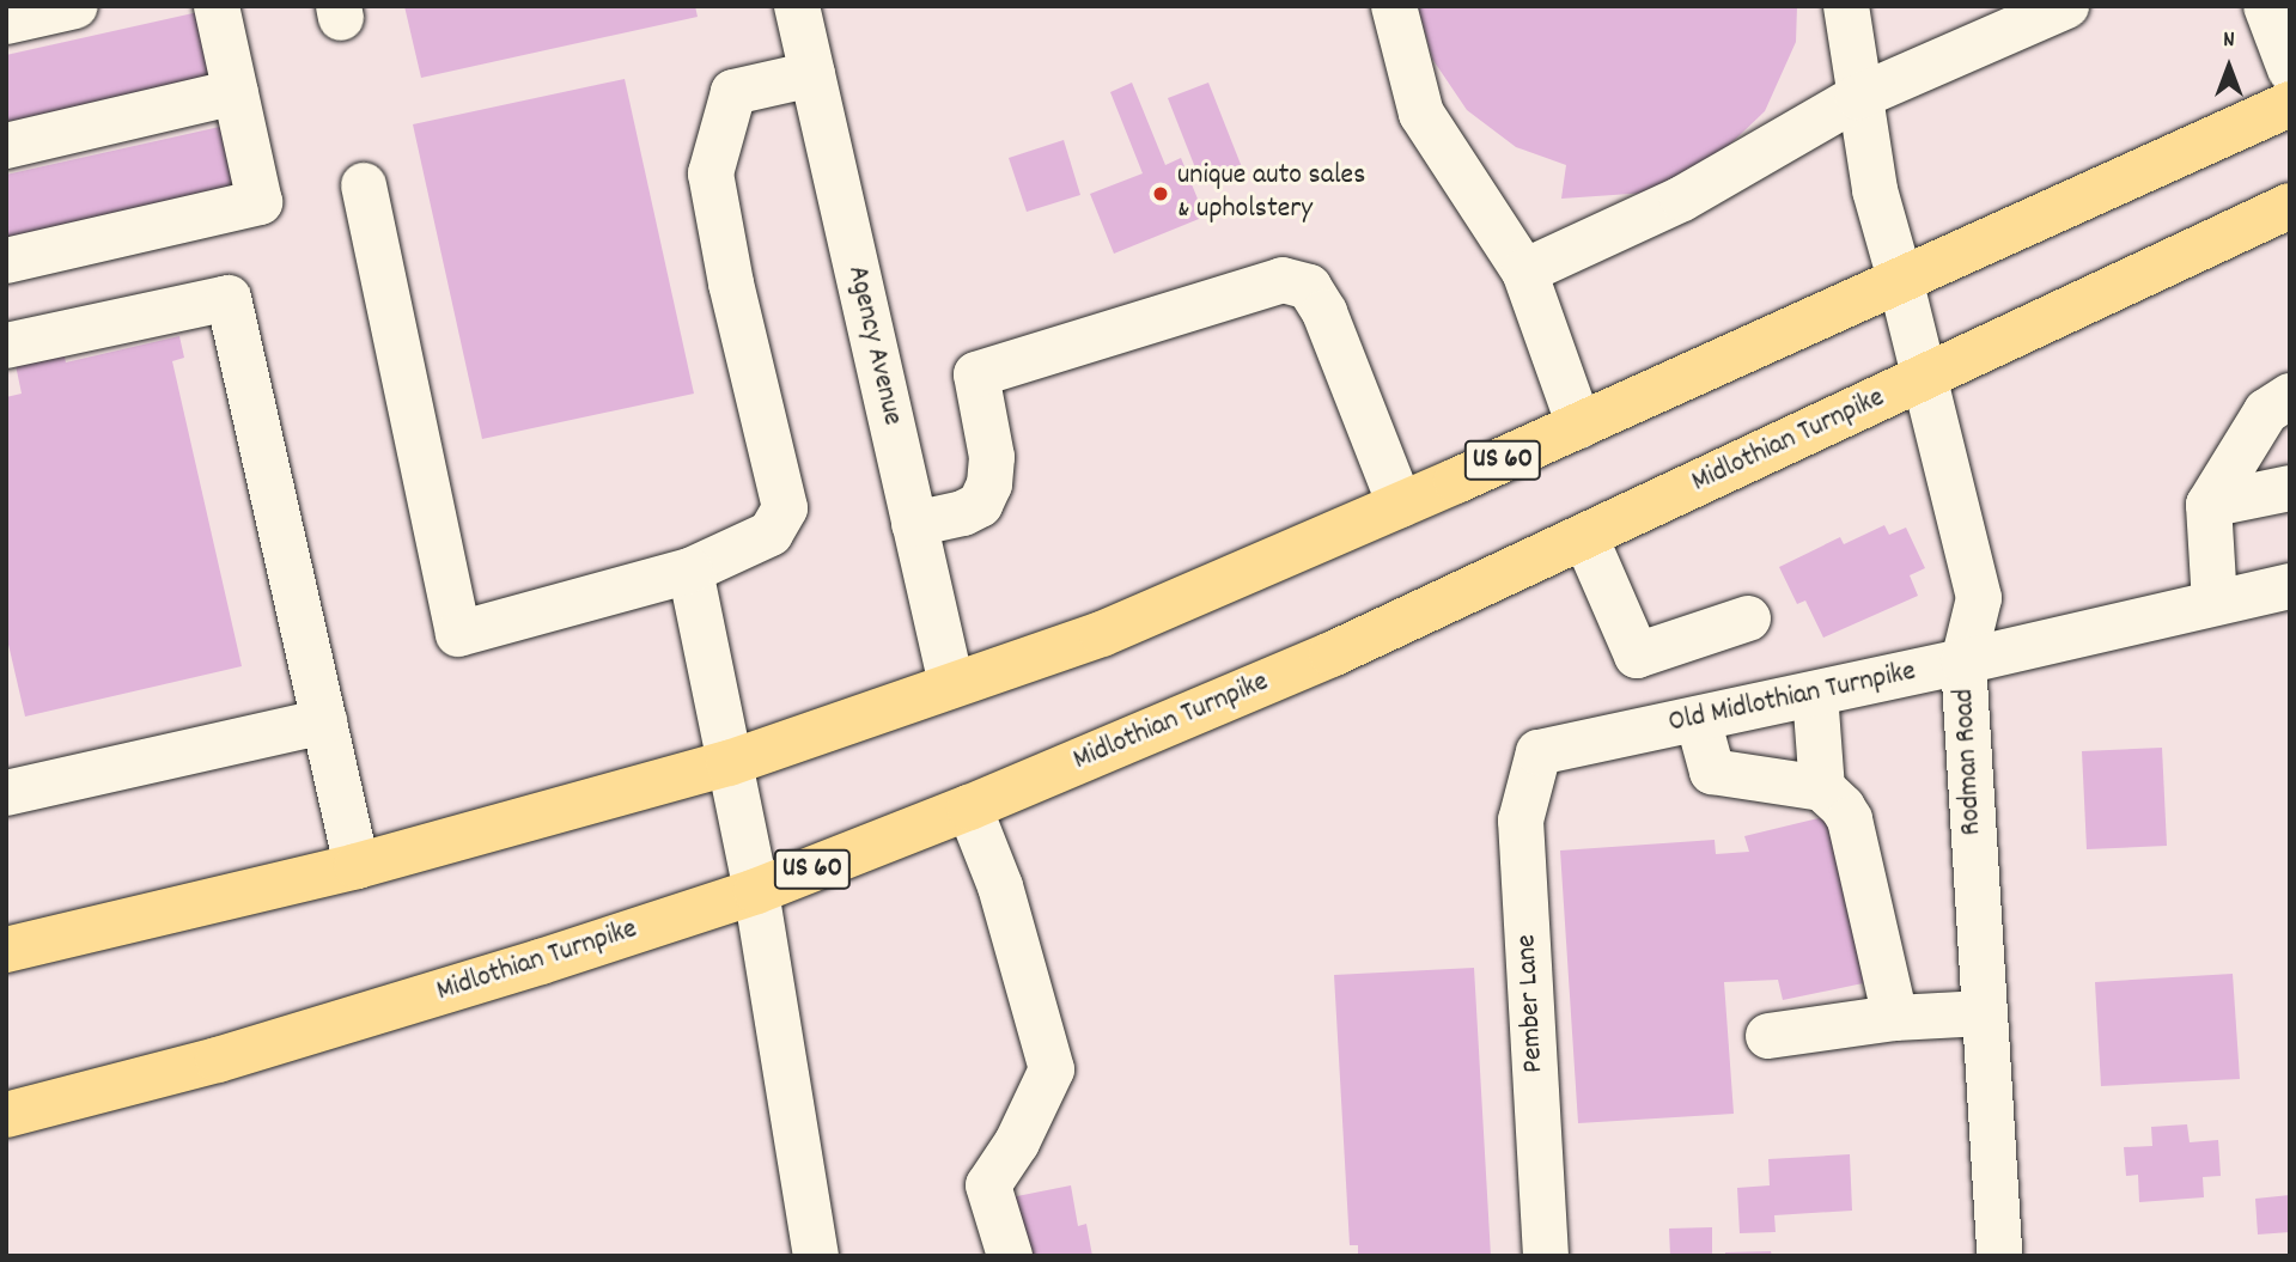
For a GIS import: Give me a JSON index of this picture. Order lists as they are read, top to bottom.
{
  "streets": {
    "main road": ["Midlothian Turnpike", "US 60"],
    "street": [
      "Agency Avenue",
      "Old Midlothian Turnpike",
      "Rodman Road",
      "Pember Lane"
    ]
  },
  "crossings": [
    ["Agency Avenue", "US 60"],
    ["Midlothian Turnpike", "Rodman Road"],
    ["US 60", "Rodman Road"],
    ["Old Midlothian Turnpike", "Rodman Road"],
    ["Old Midlothian Turnpike", "Pember Lane"]
  ],
  "places": ["unique auto sales & upholstery"],
  "north": "top"
}
